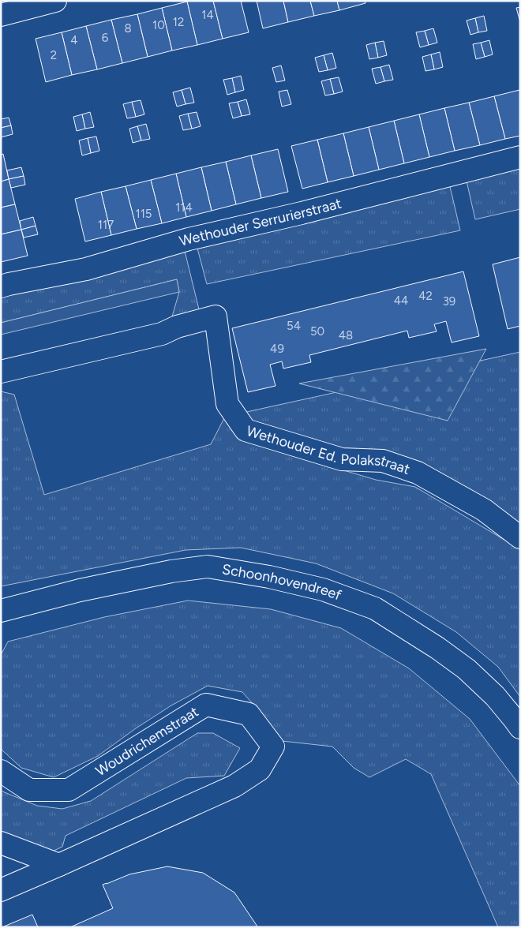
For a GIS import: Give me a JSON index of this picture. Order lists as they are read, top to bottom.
{
  "streets": {
    "street": [
      "Wethouder Serrurierstraat",
      "Wethouder Ed. Polakstraat",
      "Schoonhovendreef",
      "Woudrichemstraat"
    ]
  },
  "house_numbers": [
    "14",
    "12",
    "10",
    "8",
    "6",
    "4",
    "2",
    "114",
    "115",
    "117",
    "42",
    "44",
    "39",
    "54",
    "50",
    "48",
    "49"
  ]
}
